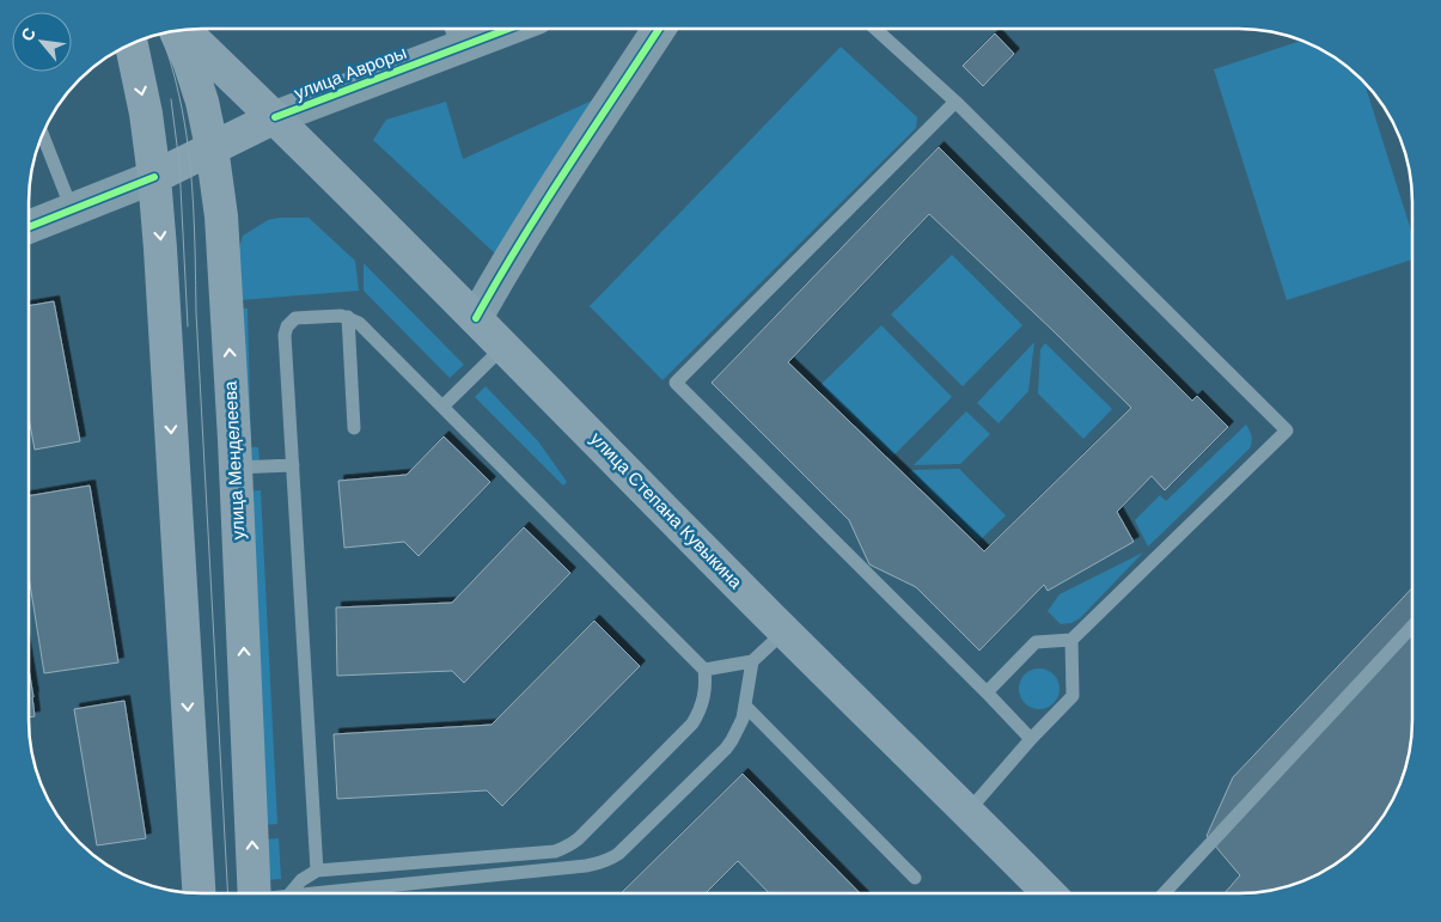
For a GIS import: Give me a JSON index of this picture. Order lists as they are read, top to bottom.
{
  "streets": {
    "main road": ["улица Авроры", "улица Менделеева", "улица Степана Кувыкина"]
  },
  "crossings": [
    ["улица Авроры", "улица Менделеева"],
    ["улица Авроры", "улица Степана Кувыкина"],
    ["улица Менделеева", "улица Степана Кувыкина"]
  ],
  "north": "top left"
}
